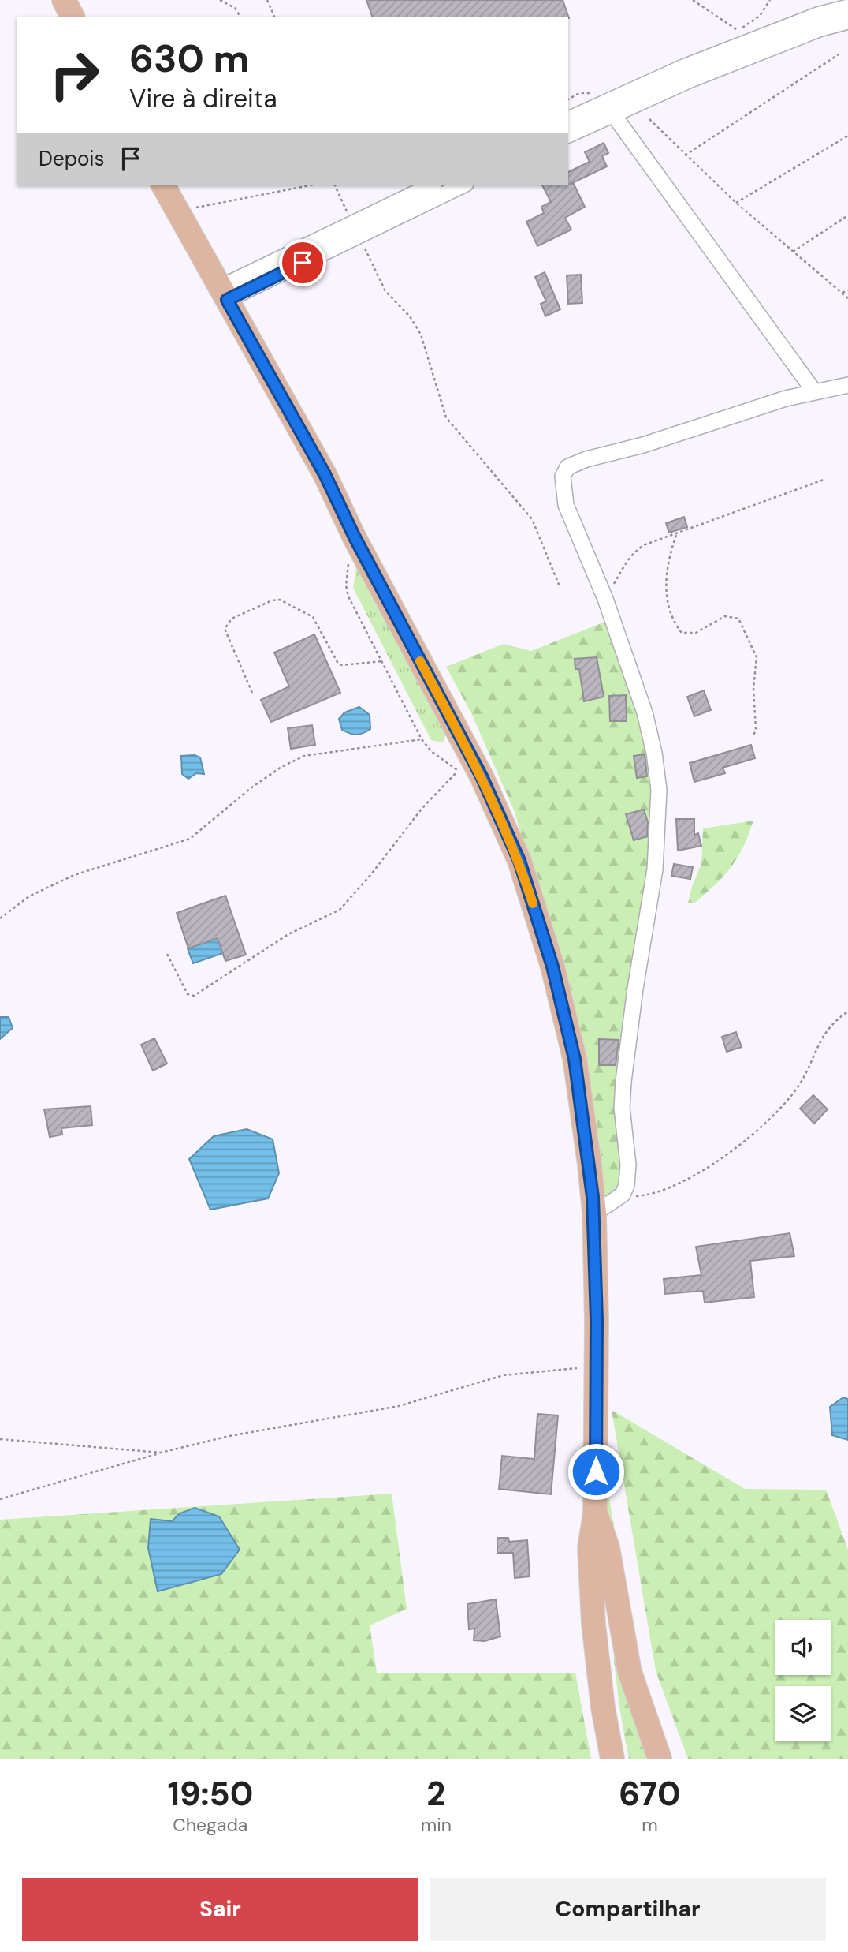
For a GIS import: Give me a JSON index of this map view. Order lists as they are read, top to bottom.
{
  "page": {
    "turn": ["630 m", "Vire à direita"],
    "then": "Depois",
    "eta": [
      "19:50",
      "Chegada",
      "2",
      "min",
      "670",
      "m"
    ],
    "buttons": ["Sair", "Compartilhar"]
  }
}
